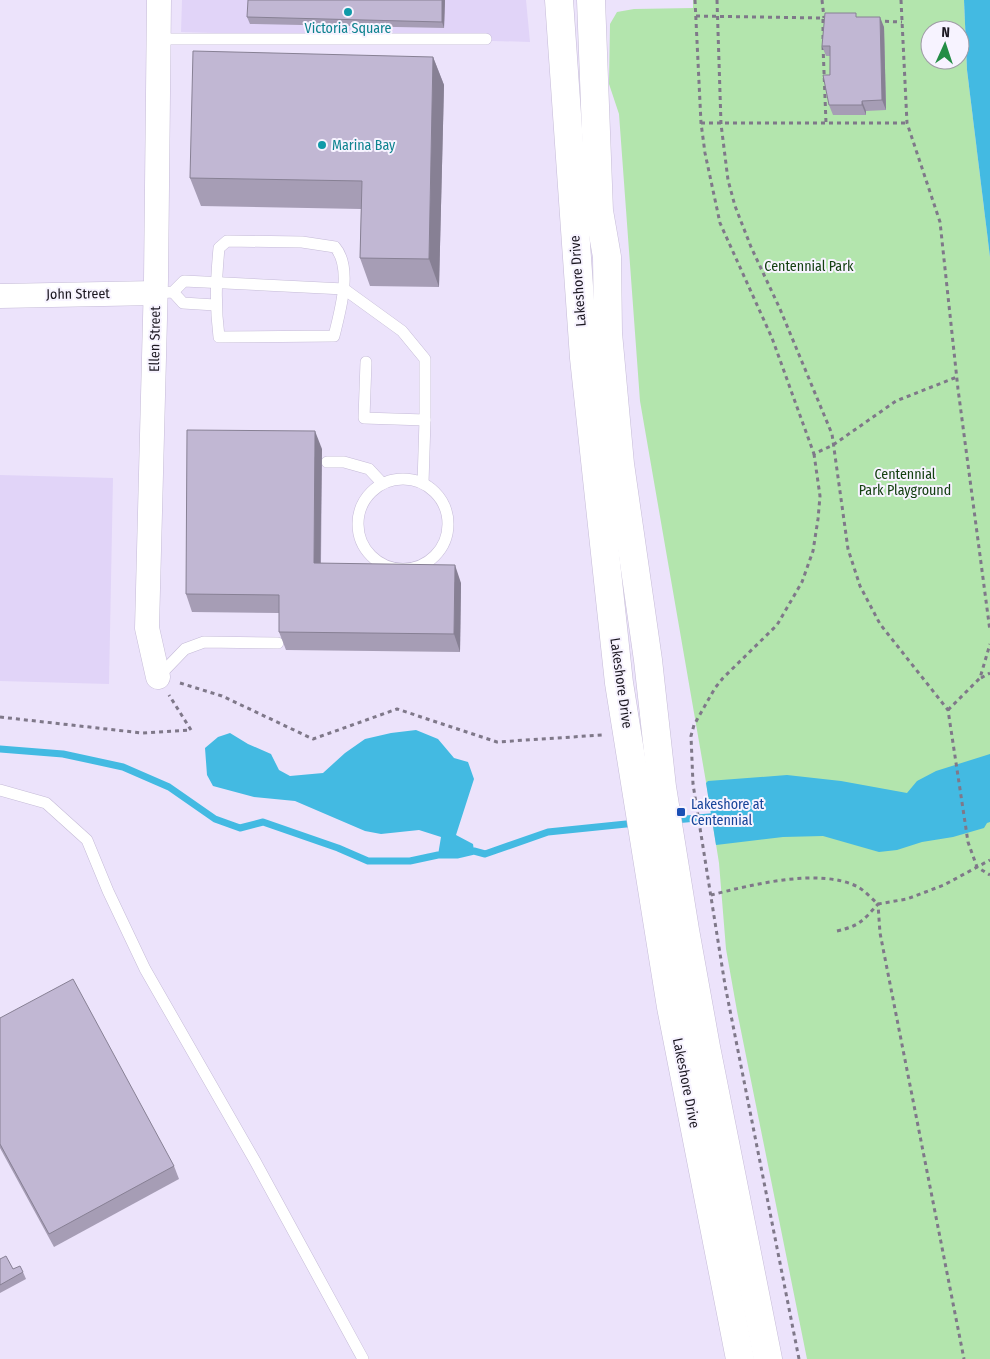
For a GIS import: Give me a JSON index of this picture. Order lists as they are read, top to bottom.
{
  "streets": {
    "main road": ["Lakeshore Drive"],
    "street": ["John Street", "Ellen Street"]
  },
  "crossings": [
    ["John Street", "Ellen Street"]
  ],
  "parks": ["Centennial Park", "Centennial Park Playground"],
  "places": {
    "other": ["Victoria Square", "Marina Bay"],
    "transit": ["Lakeshore at Centennial"]
  },
  "north": "top"
}
